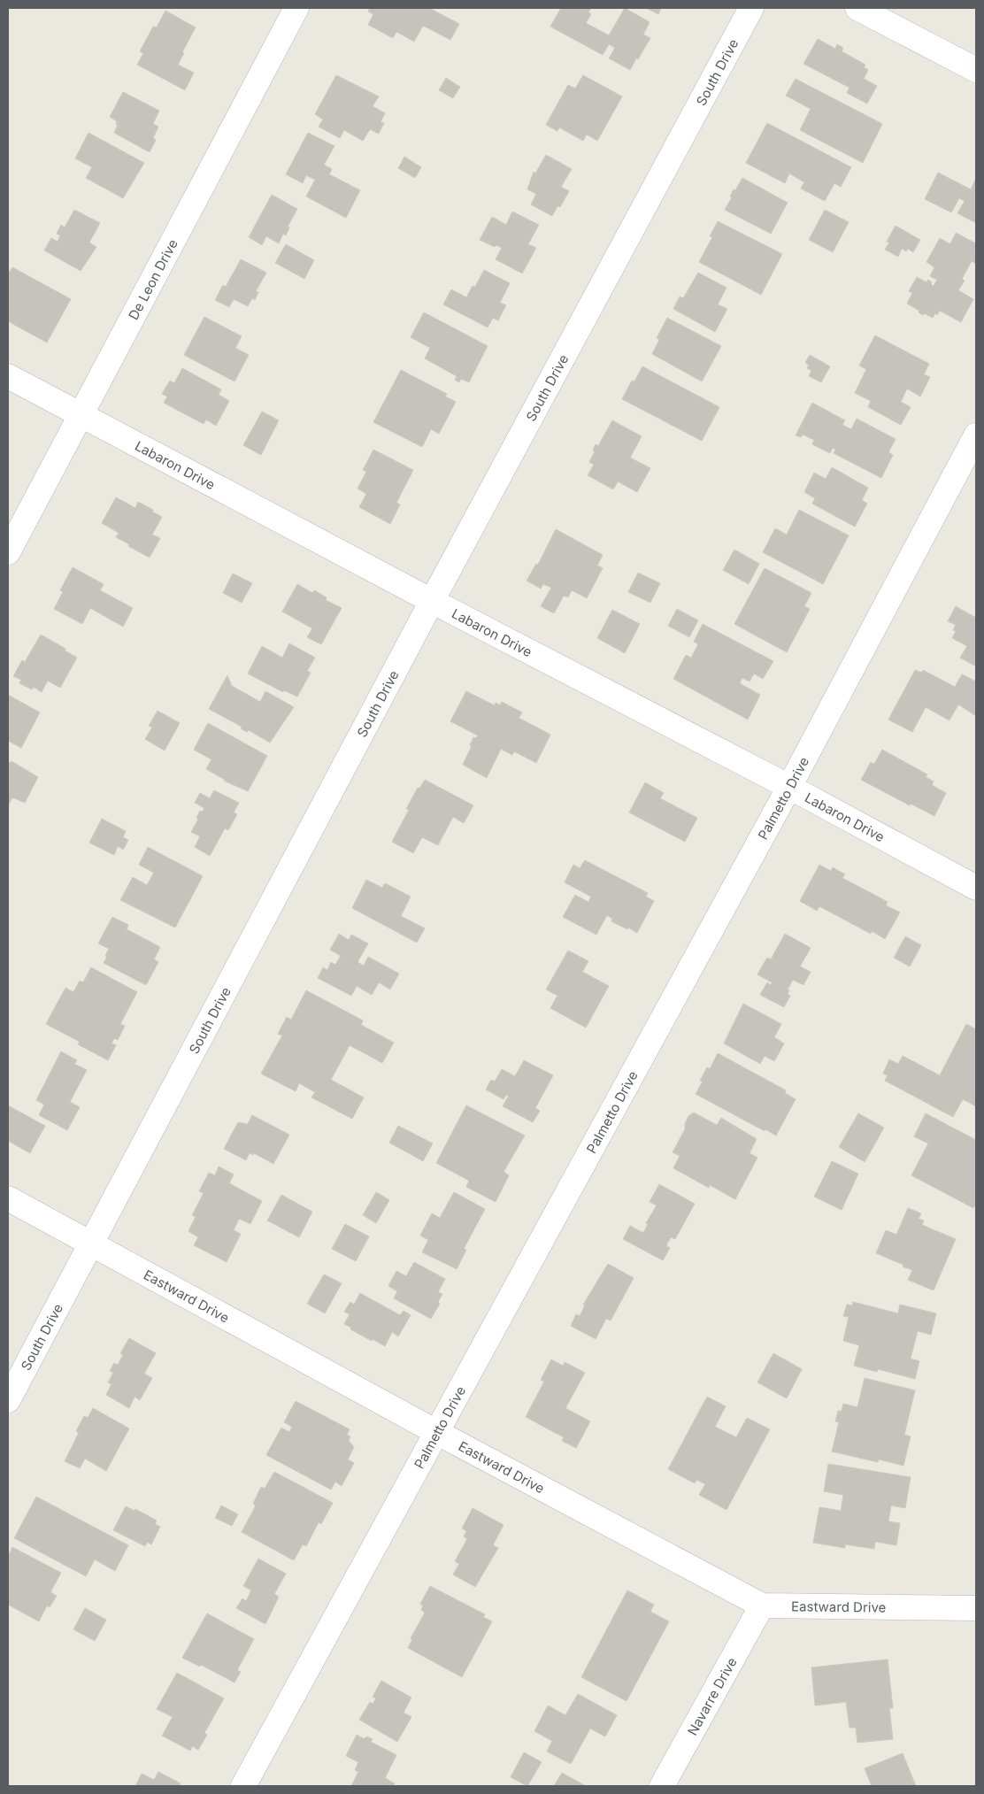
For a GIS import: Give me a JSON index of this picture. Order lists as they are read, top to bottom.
{
  "streets": {
    "street": [
      "South Drive",
      "De Leon Drive",
      "Labaron Drive",
      "Palmetto Drive",
      "Eastward Drive",
      "Navarre Drive"
    ]
  },
  "crossings": [
    ["South Drive", "Labaron Drive"],
    ["South Drive", "Eastward Drive"],
    ["De Leon Drive", "Labaron Drive"],
    ["Labaron Drive", "Palmetto Drive"],
    ["Palmetto Drive", "Eastward Drive"],
    ["Eastward Drive", "Navarre Drive"]
  ]
}
